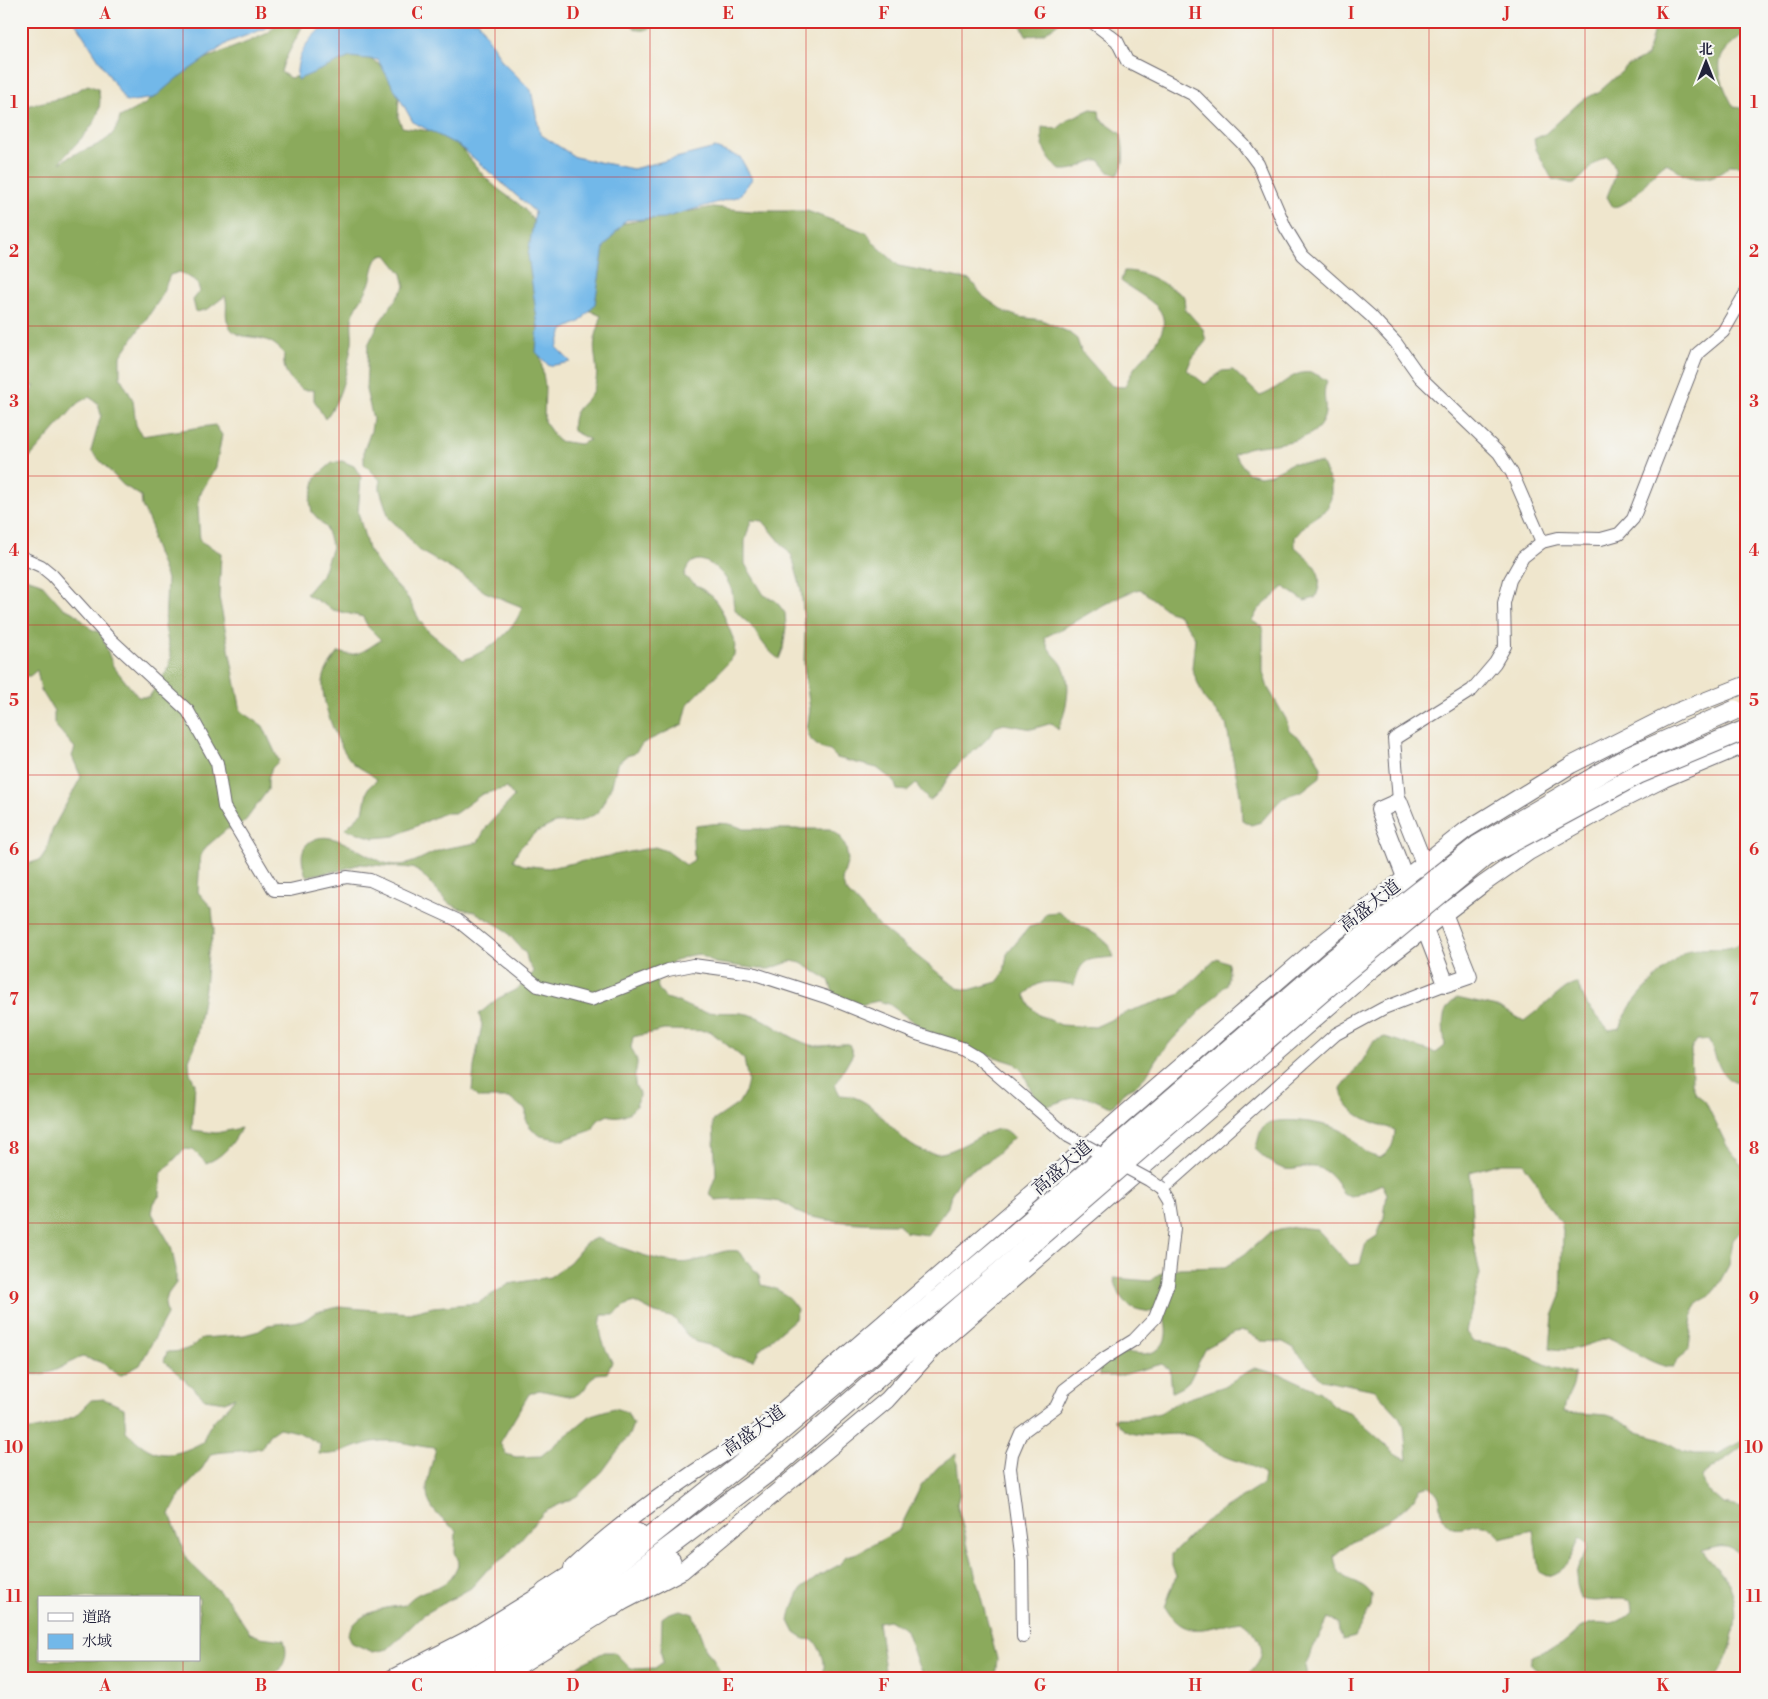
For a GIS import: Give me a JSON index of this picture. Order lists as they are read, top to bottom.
{
  "streets": {
    "highway": ["高盛大道"]
  },
  "legend": ["道路", "水域"],
  "north": "top",
  "grid": {
    "columns": [
      "A",
      "B",
      "C",
      "D",
      "E",
      "F",
      "G",
      "H",
      "I",
      "J",
      "K"
    ],
    "rows": [
      "1",
      "2",
      "3",
      "4",
      "5",
      "6",
      "7",
      "8",
      "9",
      "10",
      "11"
    ]
  }
}
